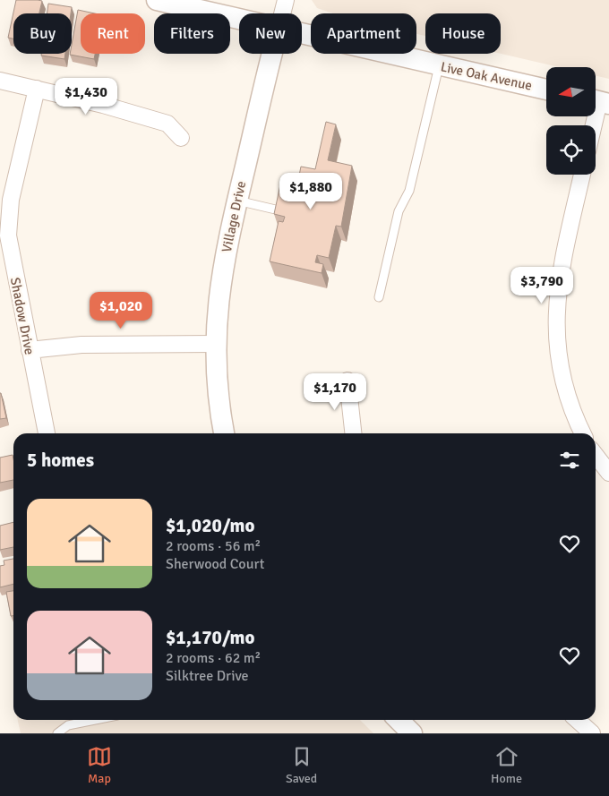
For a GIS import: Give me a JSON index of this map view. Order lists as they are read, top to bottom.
{
  "streets": {
    "street": ["Live Oak Avenue", "Village Drive", "Shadow Drive"]
  },
  "north": "left",
  "page": {
    "chip": [
      "Buy",
      "Rent",
      "Filters",
      "New",
      "Apartment",
      "House"
    ],
    "price": [
      "$1,430",
      "$1,880",
      "$3,790",
      "$1,020",
      "$1,170"
    ],
    "heading": "5 homes",
    "list": [
      {
        "name": "$1,020/mo",
        "note": "2 rooms · 56 m² · Sherwood Court"
      },
      {
        "name": "$1,170/mo",
        "note": "2 rooms · 62 m² · Silktree Drive"
      }
    ],
    "tabs": ["Map", "Saved", "Home"]
  }
}
